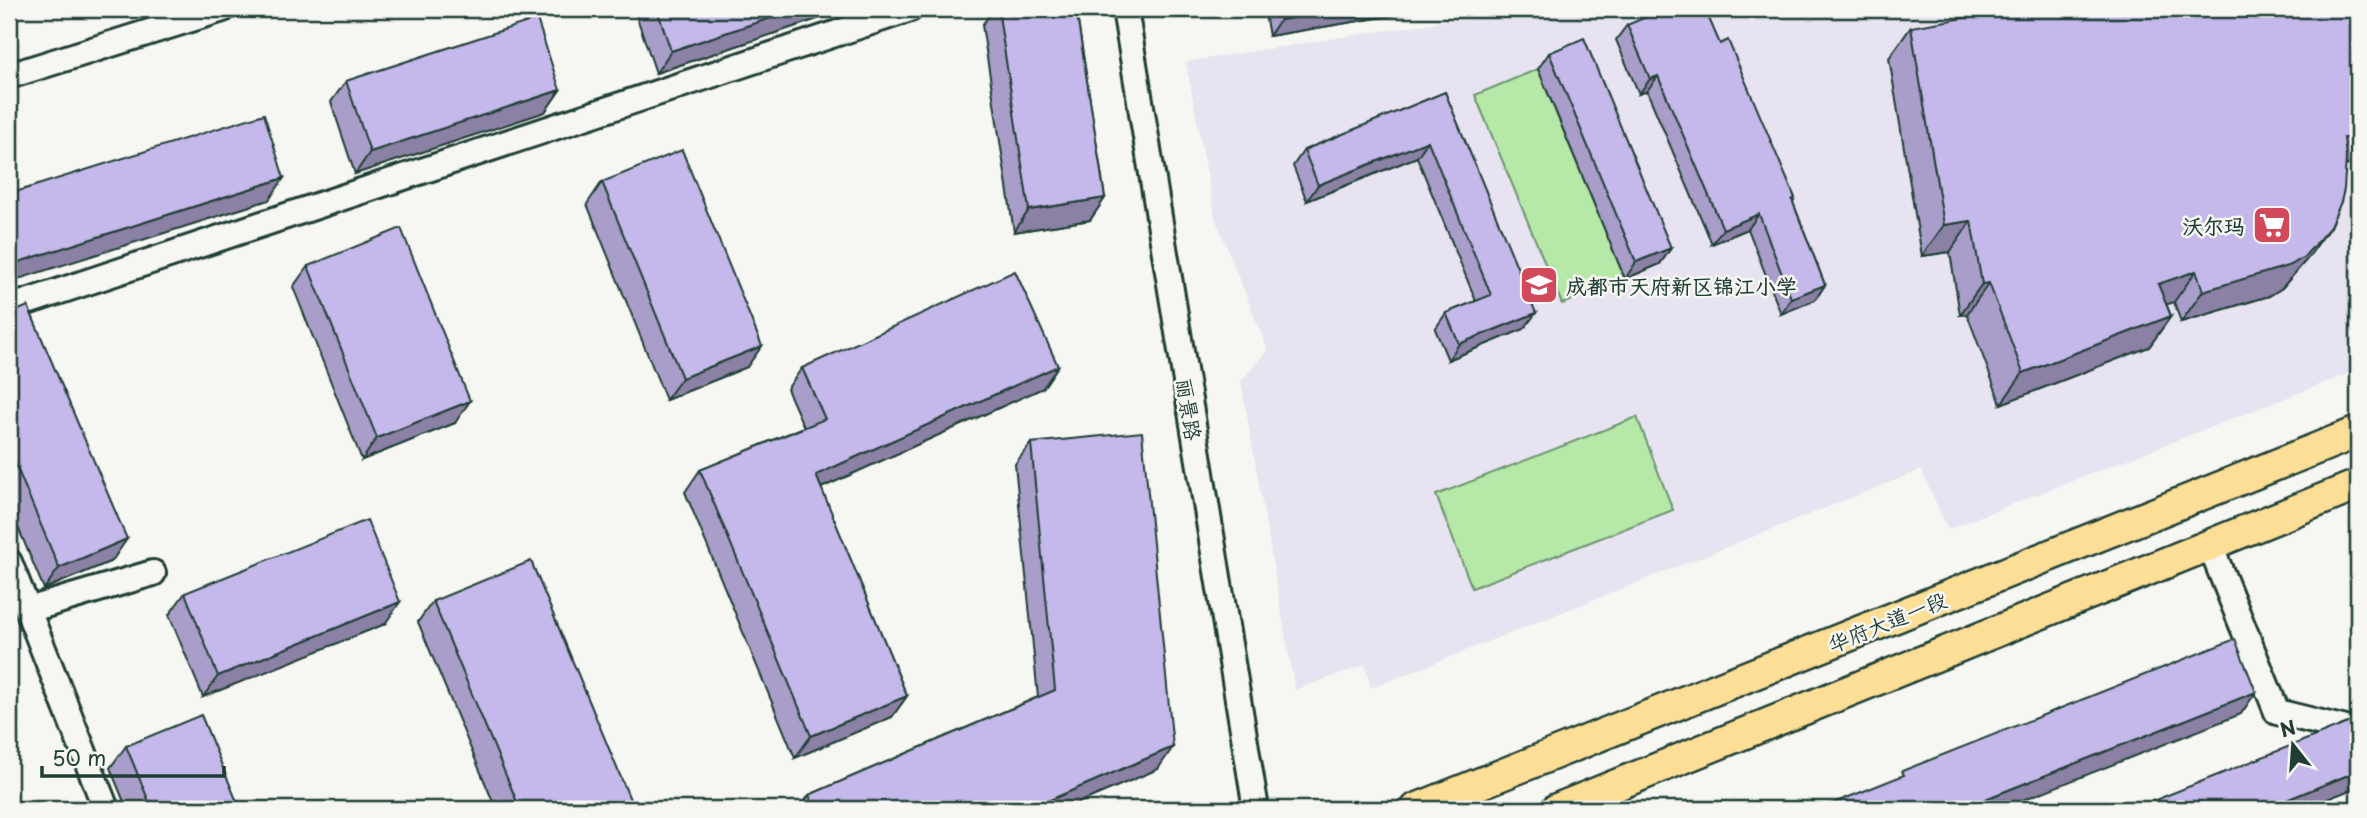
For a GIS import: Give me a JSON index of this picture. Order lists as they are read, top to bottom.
{
  "streets": {
    "main road": ["华府大道一段"],
    "street": ["丽景路"]
  },
  "places": {
    "supermarket": ["沃尔玛"],
    "school or university": ["成都市天府新区锦江小学"]
  },
  "scale_bar": "50 m",
  "north": "top"
}
